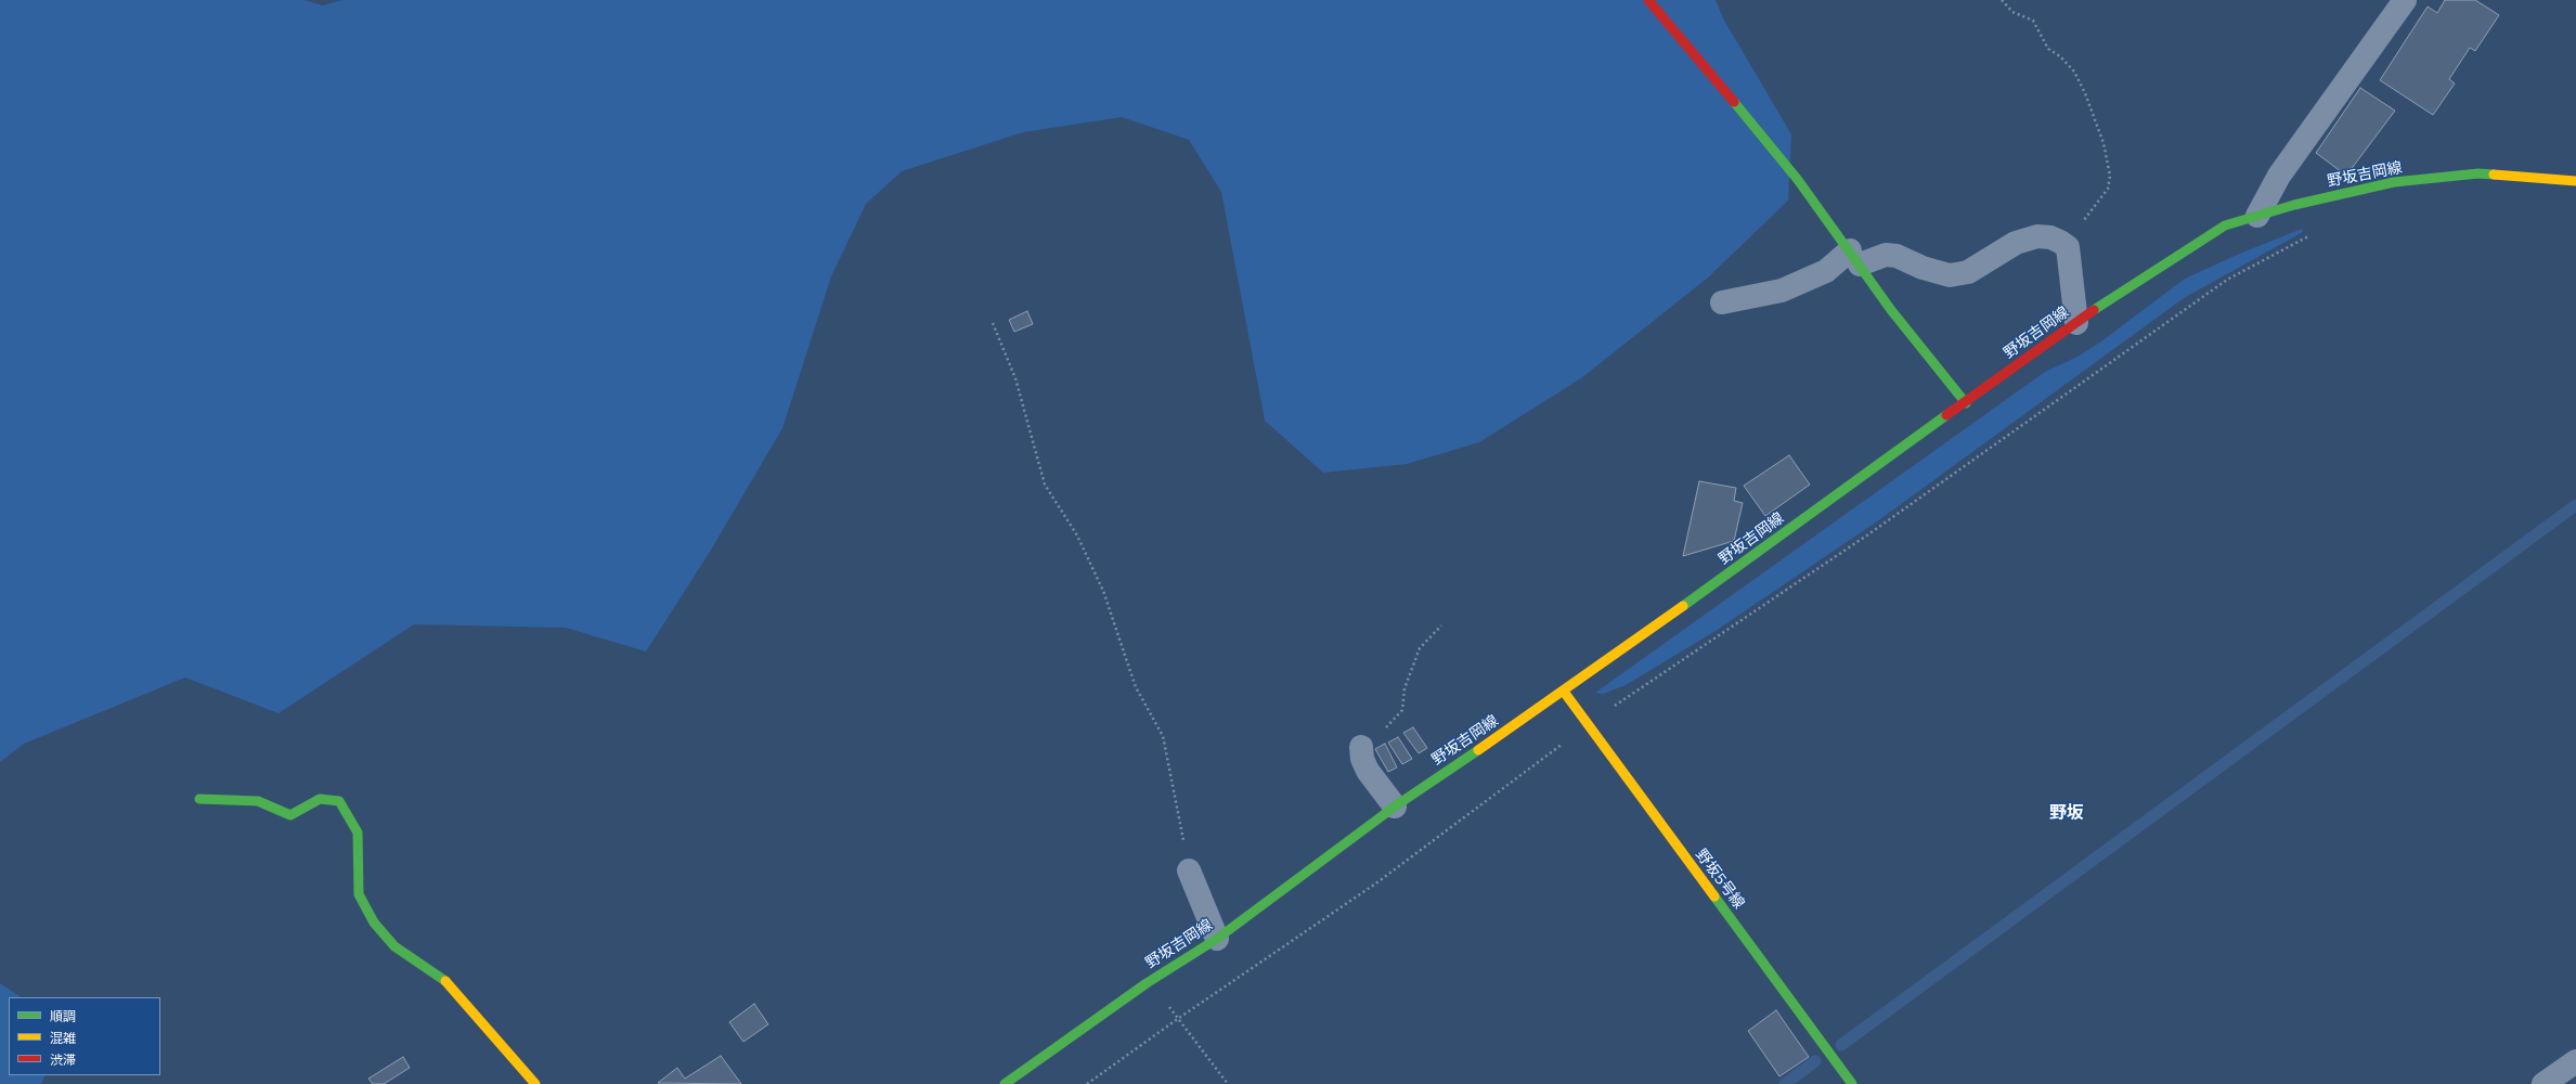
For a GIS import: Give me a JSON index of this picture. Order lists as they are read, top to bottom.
{
  "streets": {
    "street": ["野坂吉岡線", "野坂5号線"]
  },
  "crossings": [
    ["野坂吉岡線", "野坂5号線"]
  ],
  "districts": ["野坂"],
  "legend": ["順調", "混雑", "渋滞"]
}
